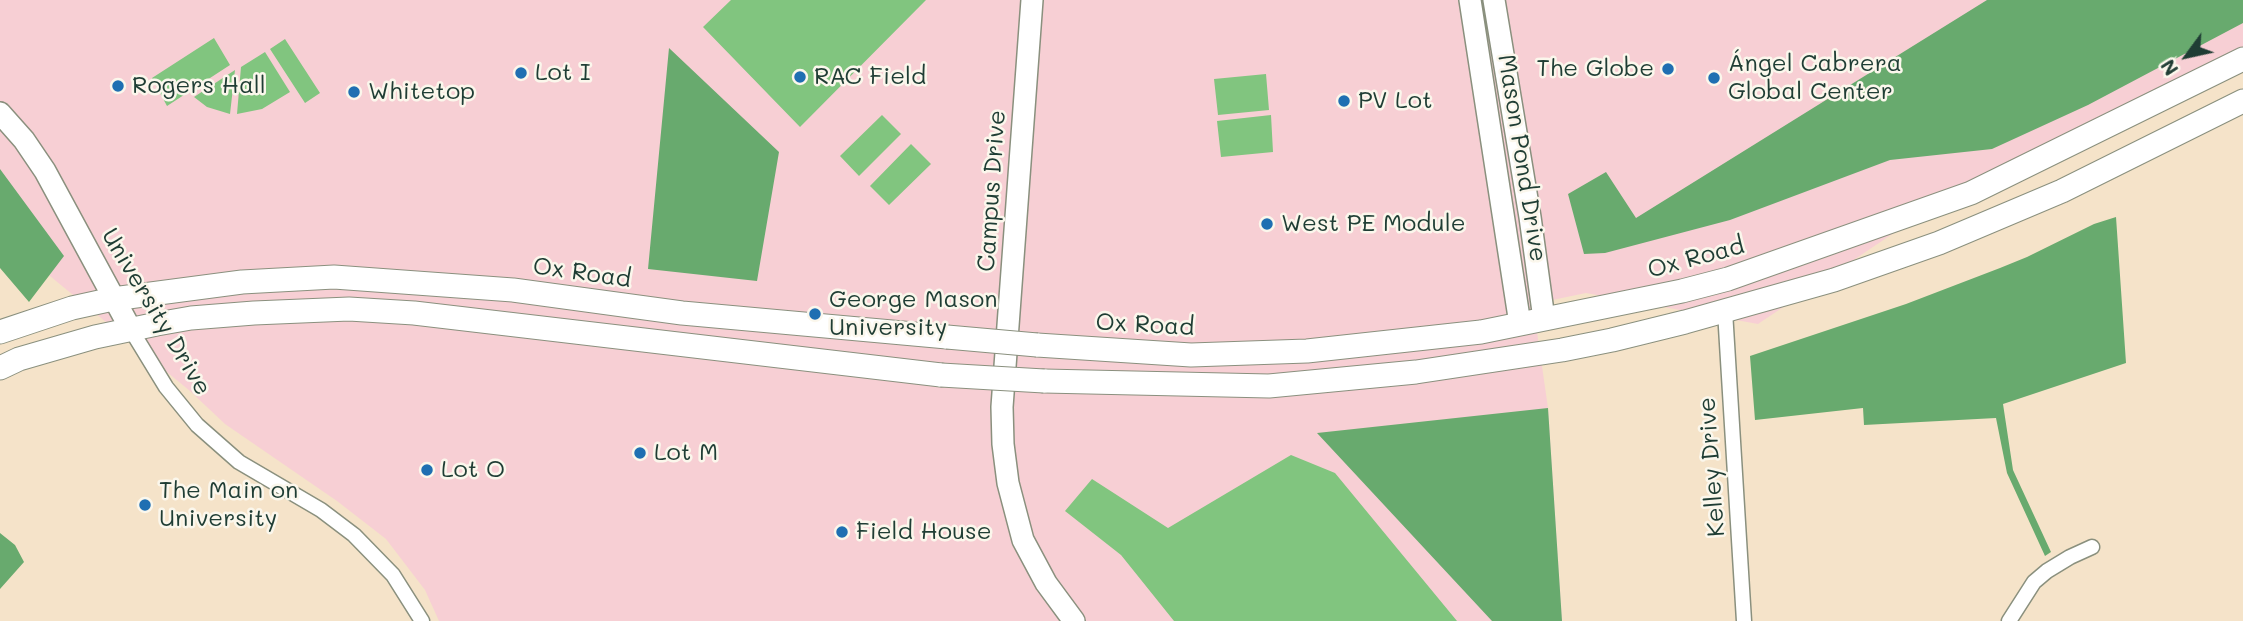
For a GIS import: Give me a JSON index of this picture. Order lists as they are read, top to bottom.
{
  "streets": {
    "main road": ["Ox Road"],
    "street": [
      "Mason Pond Drive",
      "Campus Drive",
      "University Drive",
      "Kelley Drive"
    ]
  },
  "crossings": [
    ["Mason Pond Drive", "Ox Road"],
    ["Ox Road", "University Drive"]
  ],
  "places": [
    "The Globe",
    "Lot I",
    "RAC Field",
    "Ángel Cabrera Global Center",
    "Rogers Hall",
    "Whitetop",
    "PV Lot",
    "West PE Module",
    "George Mason University",
    "Lot M",
    "Lot O",
    "The Main on University",
    "Field House"
  ],
  "north": "bottom left"
}
